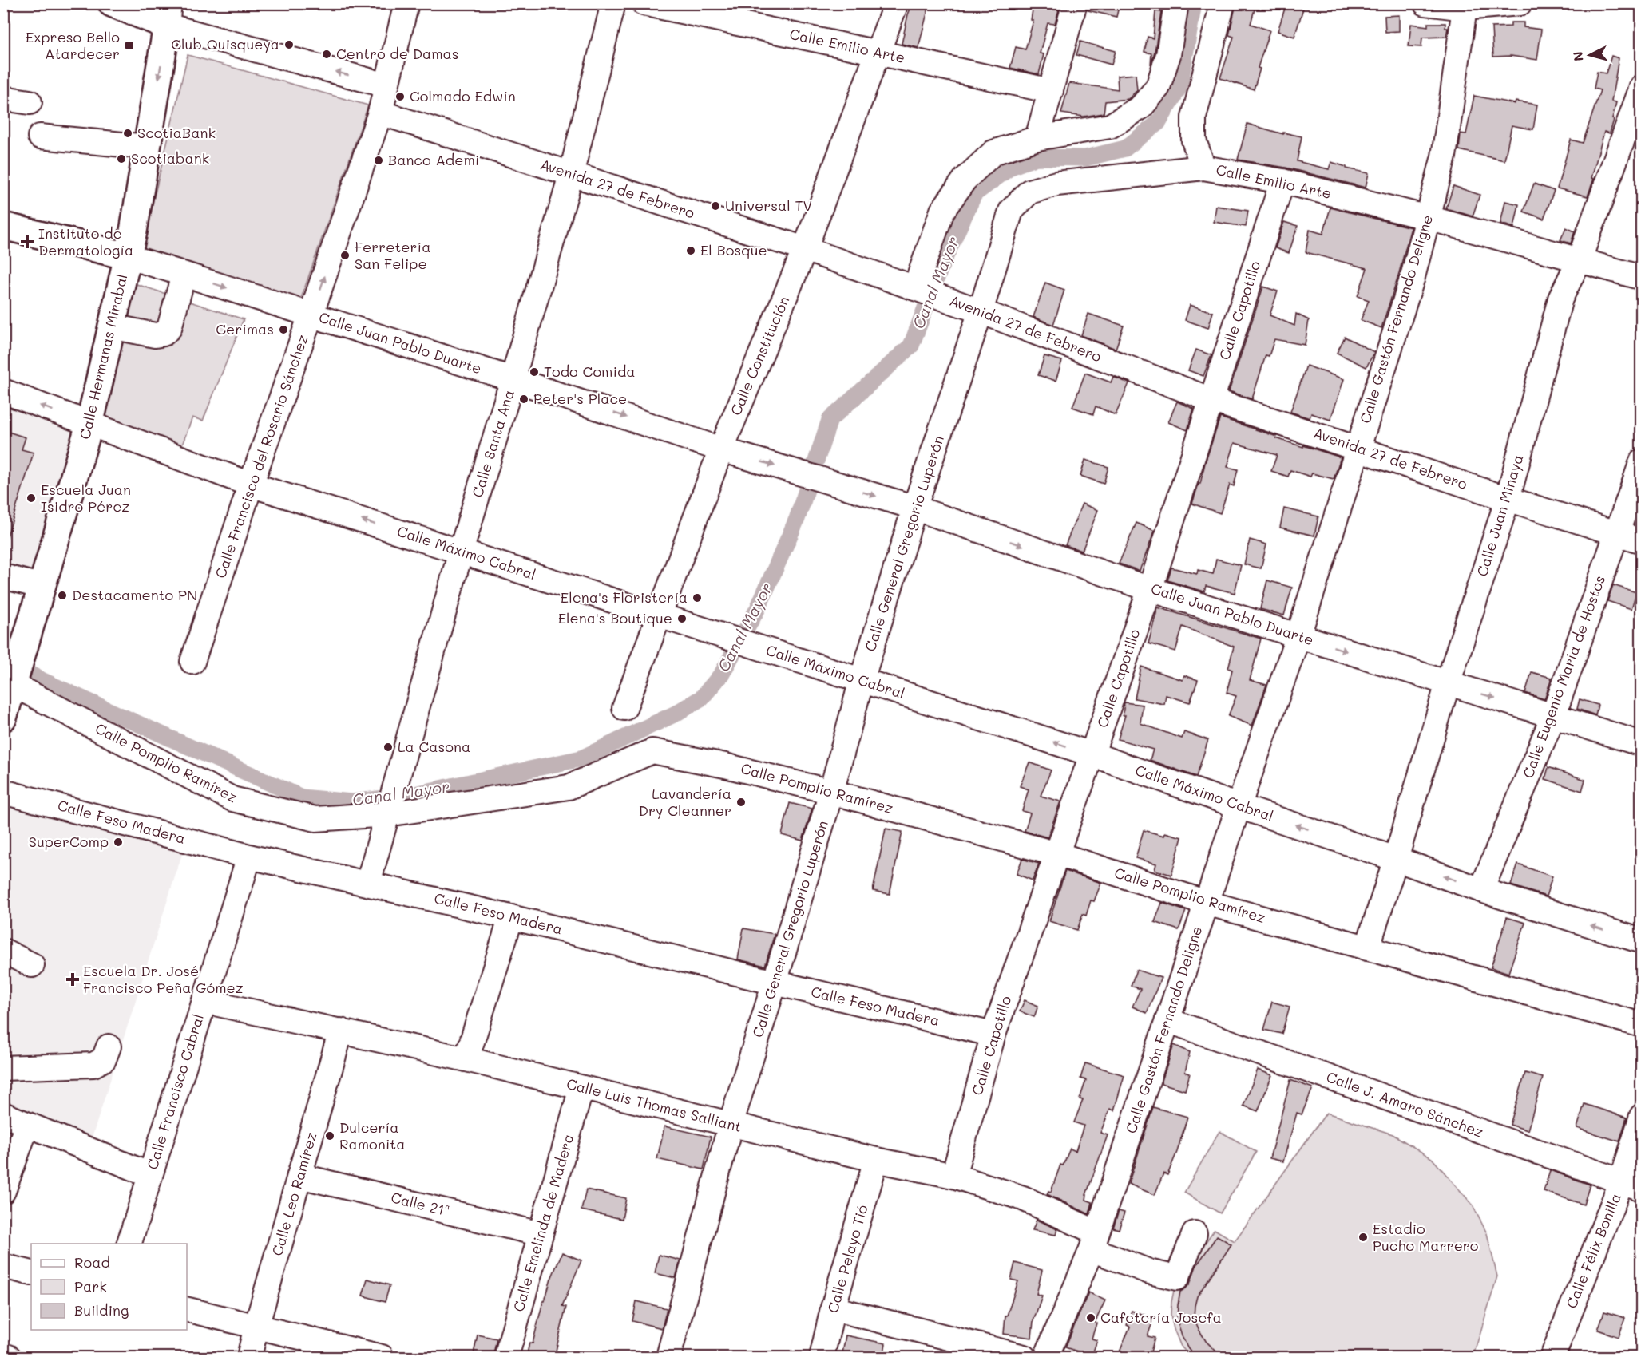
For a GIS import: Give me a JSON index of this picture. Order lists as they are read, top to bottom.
{
  "streets": {
    "main road": ["Calle Juan Pablo Duarte", "Calle Hermanas Mirabal"],
    "street": [
      "Calle Emilio Arte",
      "Avenida 27 de Febrero",
      "Calle Capotillo",
      "Calle Gastón Fernando Deligne",
      "Calle Constitución",
      "Calle Santa Ana",
      "Calle Francisco del Rosario Sánchez",
      "Calle Juan Minaya",
      "Calle General Gregorio Luperón",
      "Calle Máximo Cabral",
      "Calle Eugenio María de Hostos",
      "Calle Pomplio Ramírez",
      "Calle Feso Madera",
      "Calle Francisco Cabral",
      "Calle J. Amaro Sánchez",
      "Calle Luis Thomas Salliant",
      "Calle Leo Ramírez",
      "Calle 21ª",
      "Calle Emelinda de Madera",
      "Calle Félix Bonilla",
      "Calle Pelayo Tió"
    ]
  },
  "crossings": [
    ["Calle Emilio Arte", "Avenida 27 de Febrero"],
    ["Calle Emilio Arte", "Calle Capotillo"],
    ["Calle Emilio Arte", "Calle Gastón Fernando Deligne"],
    ["Calle Emilio Arte", "Calle Constitución"],
    ["Calle Emilio Arte", "Calle Juan Minaya"],
    ["Calle Emilio Arte", "Calle General Gregorio Luperón"],
    ["Avenida 27 de Febrero", "Calle Capotillo"],
    ["Avenida 27 de Febrero", "Calle Gastón Fernando Deligne"],
    ["Avenida 27 de Febrero", "Calle Constitución"],
    ["Avenida 27 de Febrero", "Calle Santa Ana"],
    ["Avenida 27 de Febrero", "Calle Francisco del Rosario Sánchez"],
    ["Avenida 27 de Febrero", "Calle Juan Minaya"],
    ["Avenida 27 de Febrero", "Calle General Gregorio Luperón"],
    ["Avenida 27 de Febrero", "Calle Eugenio María de Hostos"],
    ["Calle Capotillo", "Calle Juan Pablo Duarte"],
    ["Calle Capotillo", "Calle Máximo Cabral"],
    ["Calle Capotillo", "Calle Pomplio Ramírez"],
    ["Calle Capotillo", "Calle Feso Madera"],
    ["Calle Capotillo", "Calle Luis Thomas Salliant"],
    ["Calle Gastón Fernando Deligne", "Calle Juan Pablo Duarte"],
    ["Calle Gastón Fernando Deligne", "Calle Máximo Cabral"],
    ["Calle Gastón Fernando Deligne", "Calle Pomplio Ramírez"],
    ["Calle Gastón Fernando Deligne", "Calle J. Amaro Sánchez"],
    ["Calle Gastón Fernando Deligne", "Calle Luis Thomas Salliant"],
    ["Calle Juan Pablo Duarte", "Calle Constitución"],
    ["Calle Juan Pablo Duarte", "Calle Hermanas Mirabal"],
    ["Calle Juan Pablo Duarte", "Calle Santa Ana"],
    ["Calle Juan Pablo Duarte", "Calle Francisco del Rosario Sánchez"],
    ["Calle Juan Pablo Duarte", "Calle Juan Minaya"],
    ["Calle Juan Pablo Duarte", "Calle General Gregorio Luperón"],
    ["Calle Juan Pablo Duarte", "Calle Eugenio María de Hostos"],
    ["Calle Constitución", "Calle Máximo Cabral"],
    ["Calle Hermanas Mirabal", "Calle Máximo Cabral"],
    ["Calle Hermanas Mirabal", "Calle Pomplio Ramírez"],
    ["Calle Santa Ana", "Calle Máximo Cabral"],
    ["Calle Santa Ana", "Calle Pomplio Ramírez"],
    ["Calle Santa Ana", "Calle Feso Madera"],
    ["Calle Francisco del Rosario Sánchez", "Calle Máximo Cabral"],
    ["Calle Juan Minaya", "Calle Máximo Cabral"],
    ["Calle Juan Minaya", "Calle Pomplio Ramírez"],
    ["Calle General Gregorio Luperón", "Calle Máximo Cabral"],
    ["Calle General Gregorio Luperón", "Calle Pomplio Ramírez"],
    ["Calle General Gregorio Luperón", "Calle Feso Madera"],
    ["Calle General Gregorio Luperón", "Calle Luis Thomas Salliant"],
    ["Calle Máximo Cabral", "Calle Eugenio María de Hostos"],
    ["Calle Feso Madera", "Calle Francisco Cabral"],
    ["Calle Francisco Cabral", "Calle Luis Thomas Salliant"],
    ["Calle J. Amaro Sánchez", "Calle Félix Bonilla"],
    ["Calle Luis Thomas Salliant", "Calle Leo Ramírez"],
    ["Calle Luis Thomas Salliant", "Calle Emelinda de Madera"],
    ["Calle Luis Thomas Salliant", "Calle Pelayo Tió"],
    ["Calle Leo Ramírez", "Calle 21ª"],
    ["Calle 21ª", "Calle Emelinda de Madera"]
  ],
  "one_way": ["Calle Juan Pablo Duarte", "Calle Máximo Cabral"],
  "water": ["Canal Mayor"],
  "places": {
    "other": [
      "Club Quisqueya",
      "Centro de Damas",
      "Colmado Edwin",
      "ScotiaBank",
      "Scotiabank",
      "Banco Ademi",
      "Universal TV",
      "El Bosque",
      "Ferretería San Felipe",
      "Cerimas",
      "Todo Comida",
      "Peter's Place",
      "Escuela Juan Isidro Pérez",
      "Destacamento PN",
      "Elena's Floristería",
      "Elena's Boutique",
      "La Casona",
      "Lavandería Dry Cleanner",
      "SuperComp",
      "Dulcería Ramonita",
      "Estadio Pucho Marrero",
      "Cafetería Josefa"
    ],
    "transit": ["Expreso Bello Atardecer"],
    "health": ["Instituto de Dermatología", "Escuela Dr. José Francisco Peña Gómez"]
  },
  "legend": ["Road", "Park", "Building"],
  "north": "left"
}
